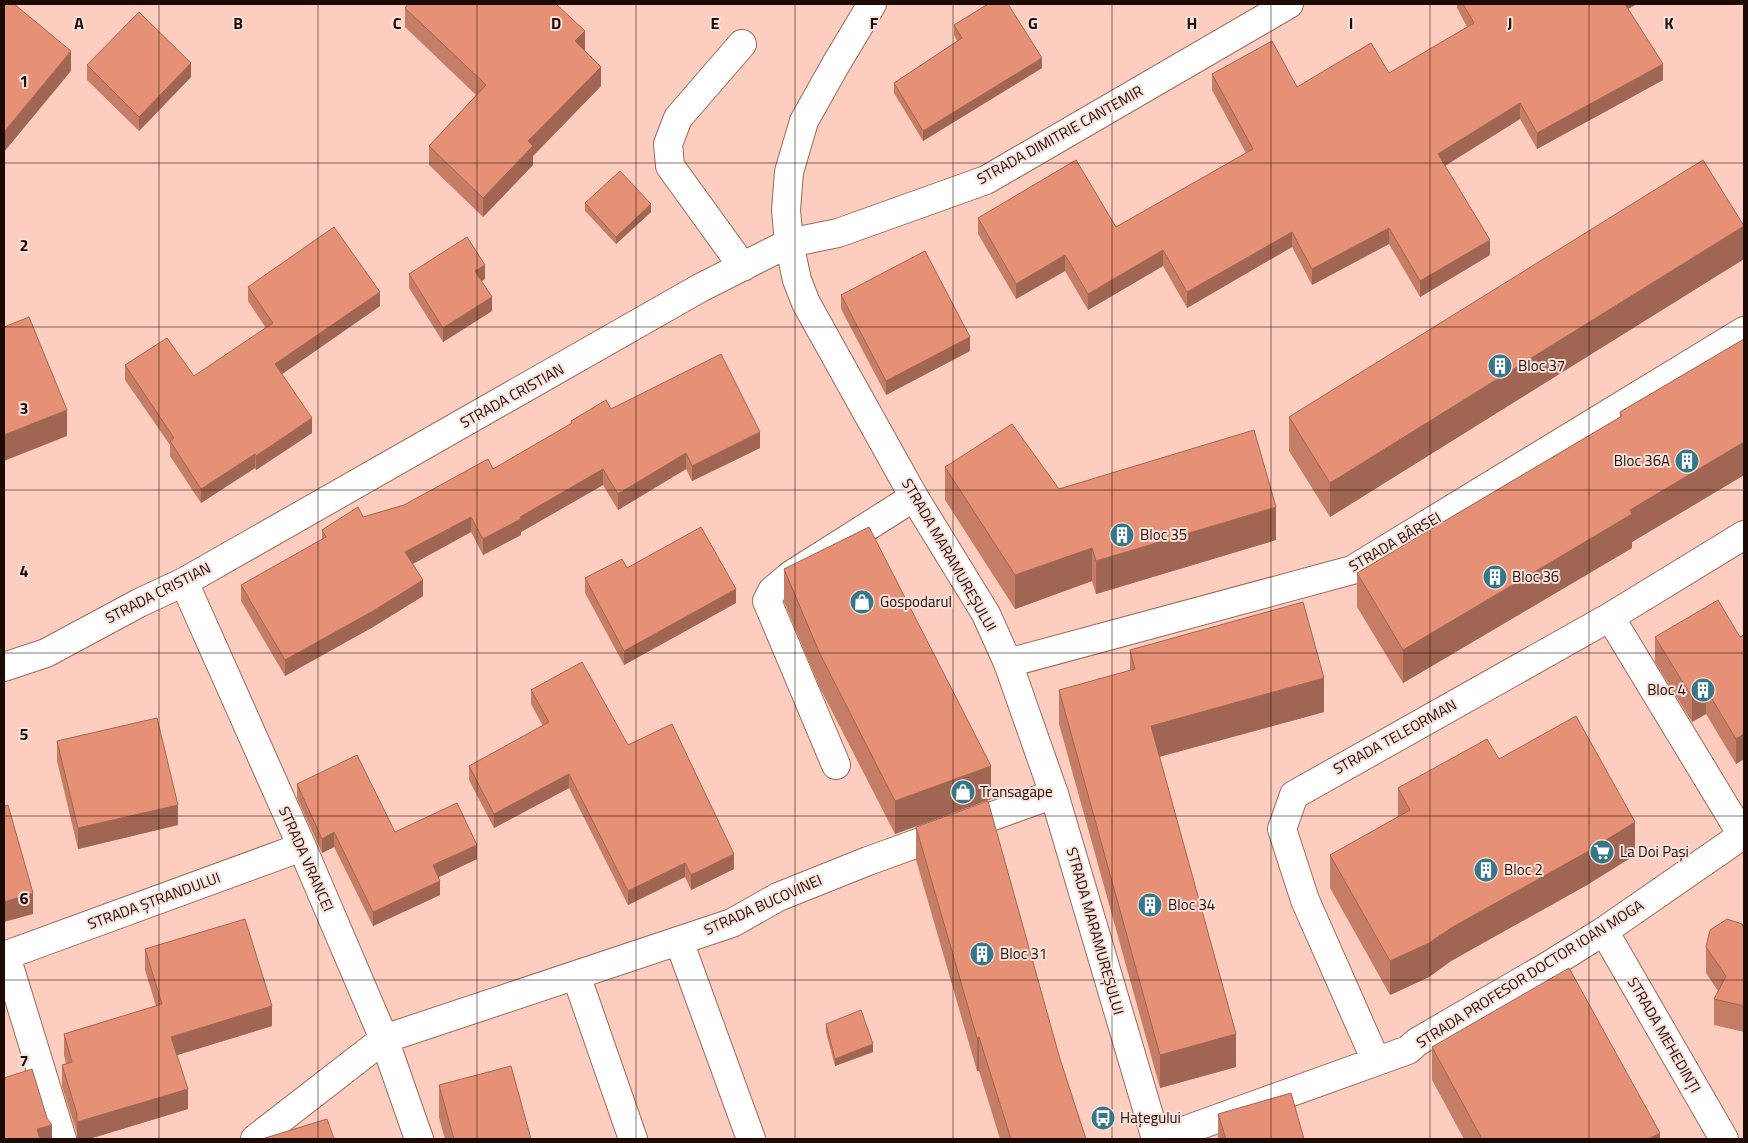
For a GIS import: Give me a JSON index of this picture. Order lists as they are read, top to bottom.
{
  "streets": {
    "street": [
      "STRADA DIMITRIE CANTEMIR",
      "STRADA CRISTIAN",
      "STRADA BÂRSEI",
      "STRADA MARAMUREȘULUI",
      "STRADA TELEORMAN",
      "STRADA VRANCEI",
      "STRADA ȘTRANDULUI",
      "STRADA BUCOVINEI",
      "STRADA PROFESOR DOCTOR IOAN MOGA",
      "STRADA MEHEDINȚI"
    ]
  },
  "crossings": [
    ["STRADA DIMITRIE CANTEMIR", "STRADA CRISTIAN"],
    ["STRADA DIMITRIE CANTEMIR", "STRADA MARAMUREȘULUI"],
    ["STRADA CRISTIAN", "STRADA MARAMUREȘULUI"],
    ["STRADA CRISTIAN", "STRADA VRANCEI"],
    ["STRADA BÂRSEI", "STRADA MARAMUREȘULUI"],
    ["STRADA MARAMUREȘULUI", "STRADA BUCOVINEI"],
    ["STRADA TELEORMAN", "STRADA PROFESOR DOCTOR IOAN MOGA"],
    ["STRADA VRANCEI", "STRADA ȘTRANDULUI"],
    ["STRADA VRANCEI", "STRADA BUCOVINEI"],
    ["STRADA PROFESOR DOCTOR IOAN MOGA", "STRADA MEHEDINȚI"]
  ],
  "places": {
    "building": [
      "Bloc 37",
      "Bloc 36A",
      "Bloc 35",
      "Bloc 36",
      "Bloc 4",
      "Bloc 2",
      "Bloc 34",
      "Bloc 31"
    ],
    "shop": ["Gospodarul", "Transagape"],
    "supermarket": ["La Doi Pași"],
    "bus stop": ["Hațegului"]
  },
  "grid": {
    "columns": [
      "A",
      "B",
      "C",
      "D",
      "E",
      "F",
      "G",
      "H",
      "I",
      "J",
      "K"
    ],
    "rows": [
      "1",
      "2",
      "3",
      "4",
      "5",
      "6",
      "7"
    ]
  }
}
